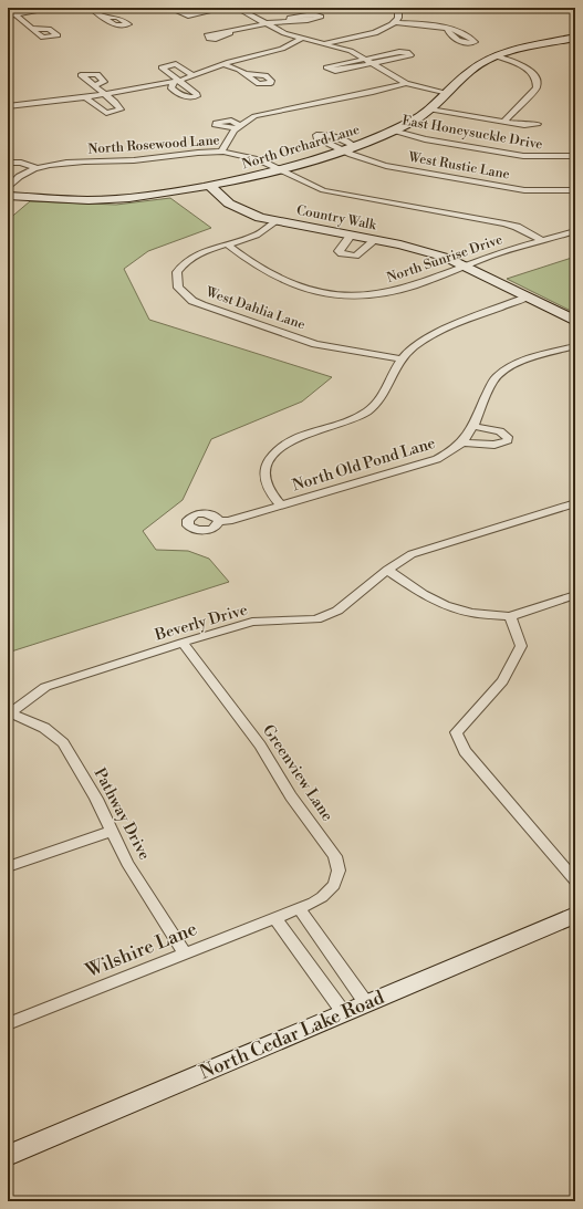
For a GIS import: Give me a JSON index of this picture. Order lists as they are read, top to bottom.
{
  "streets": {
    "street": [
      "East Honeysuckle Drive",
      "North Rosewood Lane",
      "North Orchard Lane",
      "West Rustic Lane",
      "Country Walk",
      "North Sunrise Drive",
      "West Dahlia Lane",
      "North Old Pond Lane",
      "Beverly Drive",
      "Greenview Lane",
      "Pathway Drive",
      "Wilshire Lane",
      "North Cedar Lake Road"
    ]
  },
  "crossings": [
    ["East Honeysuckle Drive", "North Orchard Lane"],
    ["North Rosewood Lane", "North Orchard Lane"],
    ["North Rosewood Lane", "North Sunrise Drive"],
    ["North Orchard Lane", "West Rustic Lane"],
    ["North Orchard Lane", "Country Walk"],
    ["Country Walk", "North Sunrise Drive"],
    ["North Sunrise Drive", "West Dahlia Lane"],
    ["Beverly Drive", "Greenview Lane"],
    ["Beverly Drive", "Pathway Drive"],
    ["Greenview Lane", "Wilshire Lane"],
    ["Pathway Drive", "Wilshire Lane"]
  ]
}
